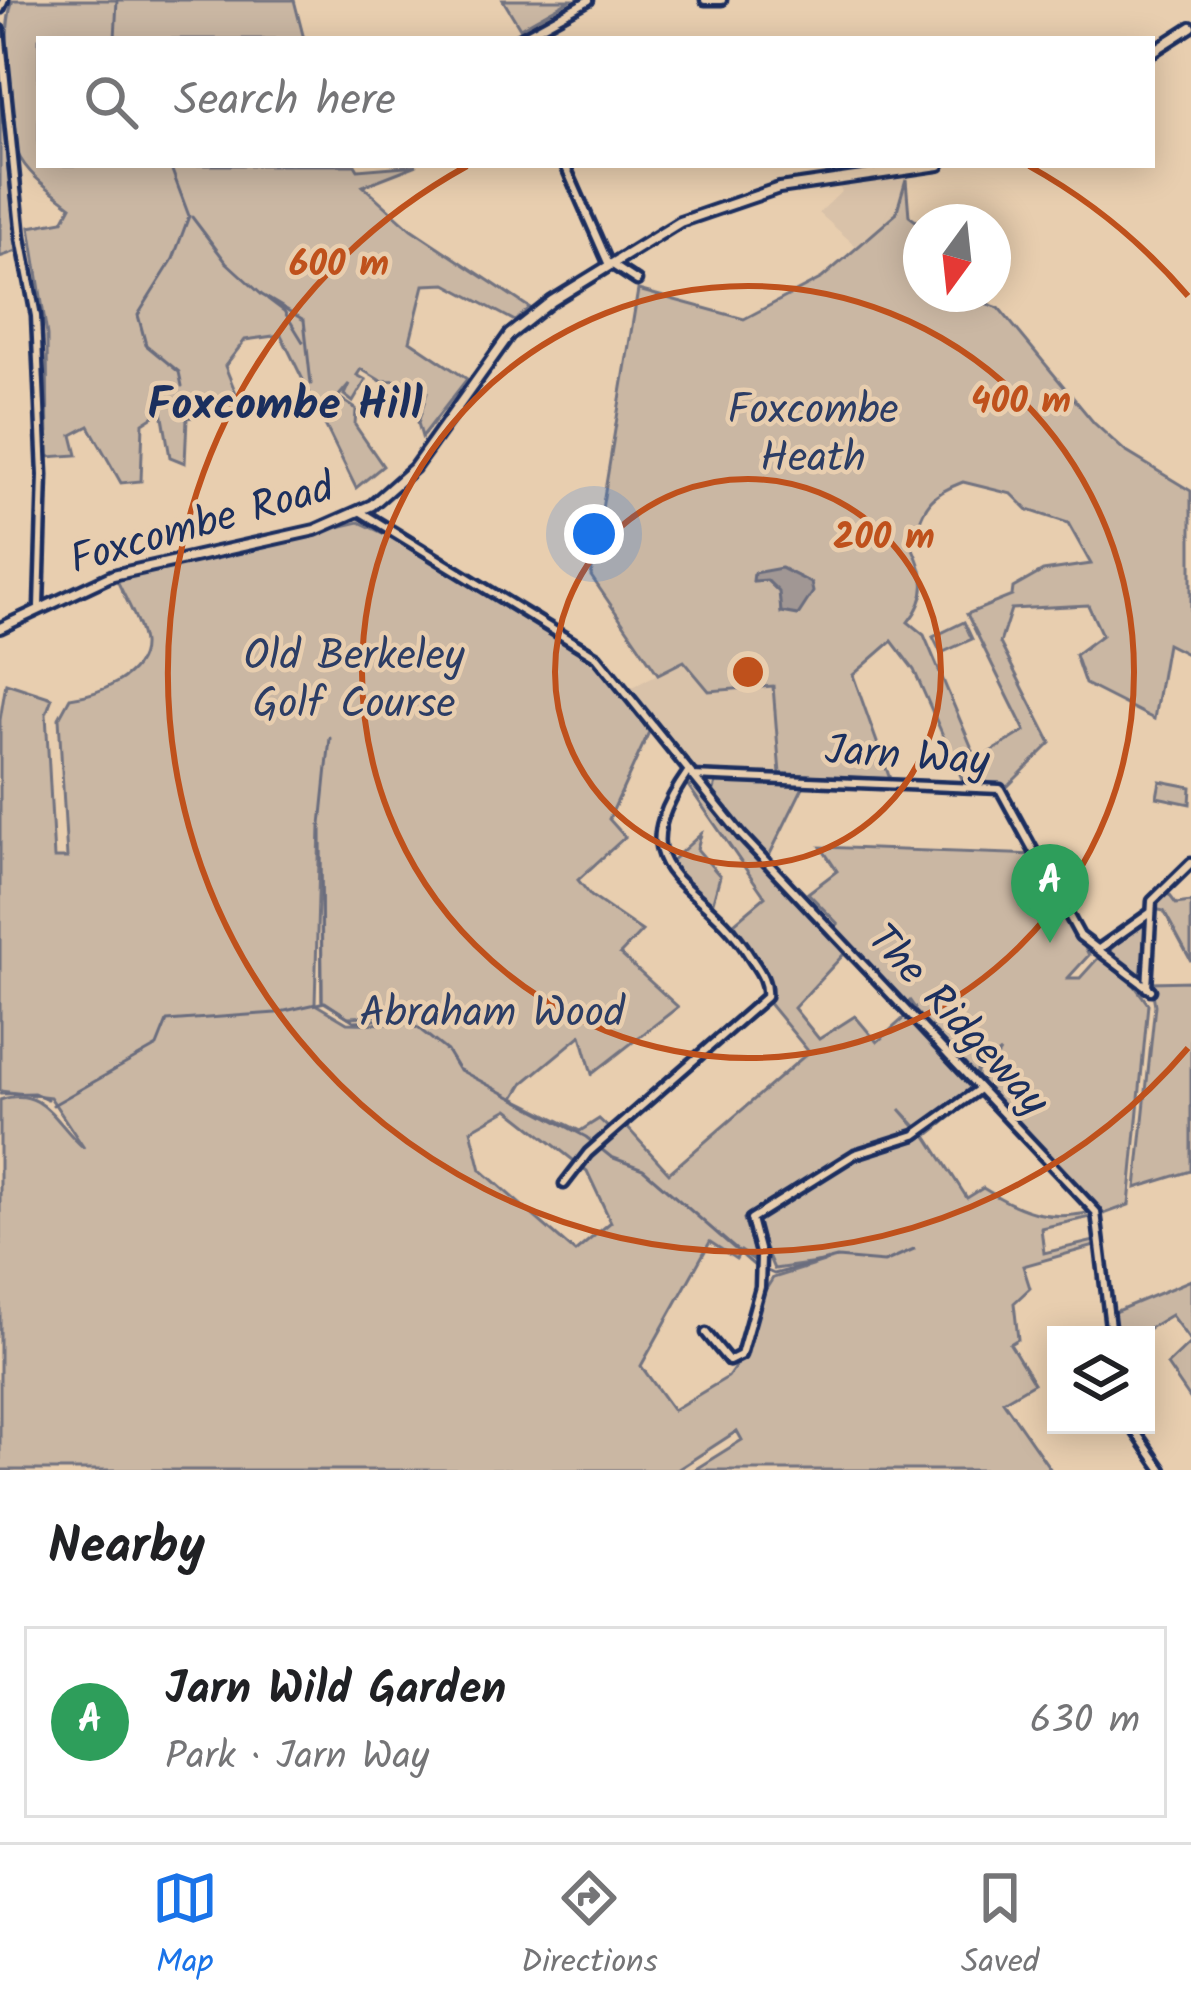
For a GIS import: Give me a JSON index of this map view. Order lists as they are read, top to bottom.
{
  "streets": {
    "street": ["Foxcombe Road", "Jarn Way", "The Ridgeway"]
  },
  "crossings": [
    ["Foxcombe Road", "The Ridgeway"],
    ["Jarn Way", "The Ridgeway"]
  ],
  "districts": ["Foxcombe Hill"],
  "parks": ["Foxcombe Heath", "Old Berkeley Golf Course", "Abraham Wood"],
  "north": "bottom",
  "page": {
    "search": "Search here",
    "pins": "A",
    "heading": "Nearby",
    "list": [
      {
        "mark": "A",
        "name": "Jarn Wild Garden",
        "note": "Park · Jarn Way",
        "value": "630 m"
      }
    ],
    "nav": ["Map", "Directions", "Saved"]
  },
  "rings": ["600 m", "400 m", "200 m"]
}
